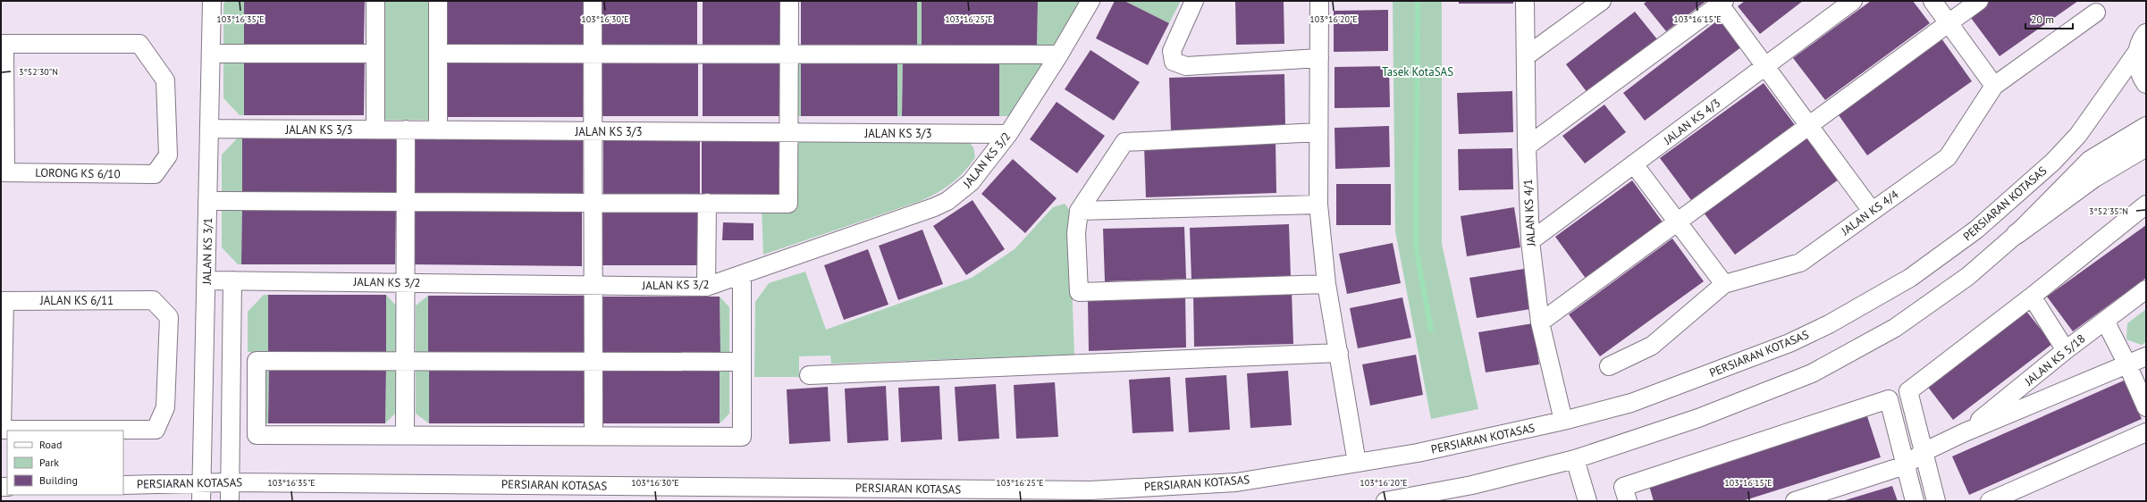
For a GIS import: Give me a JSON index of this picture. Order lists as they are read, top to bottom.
{
  "streets": {
    "main road": ["PERSIARAN KOTASAS"],
    "street": [
      "JALAN KS 4/3",
      "JALAN KS 3/3",
      "JALAN KS 3/2",
      "LORONG KS 6/10",
      "JALAN KS 4/1",
      "JALAN KS 4/4",
      "JALAN KS 3/1",
      "JALAN KS 6/11",
      "JALAN KS 5/18"
    ]
  },
  "crossings": [
    ["JALAN KS 4/3", "JALAN KS 4/1"],
    ["JALAN KS 3/3", "JALAN KS 3/2"],
    ["JALAN KS 3/3", "JALAN KS 3/1"],
    ["JALAN KS 3/2", "JALAN KS 3/1"],
    ["PERSIARAN KOTASAS", "JALAN KS 4/1"],
    ["PERSIARAN KOTASAS", "JALAN KS 3/1"]
  ],
  "parks": ["Tasek KotaSAS"],
  "legend": ["Road", "Park", "Building"],
  "scale_bar": "20 m",
  "coordinates": [
    "103°16'35\"E",
    "103°16'30\"E",
    "103°16'25\"E",
    "103°16'20\"E",
    "103°16'15\"E",
    "3°52'30\"N",
    "3°52'35\"N"
  ]
}
